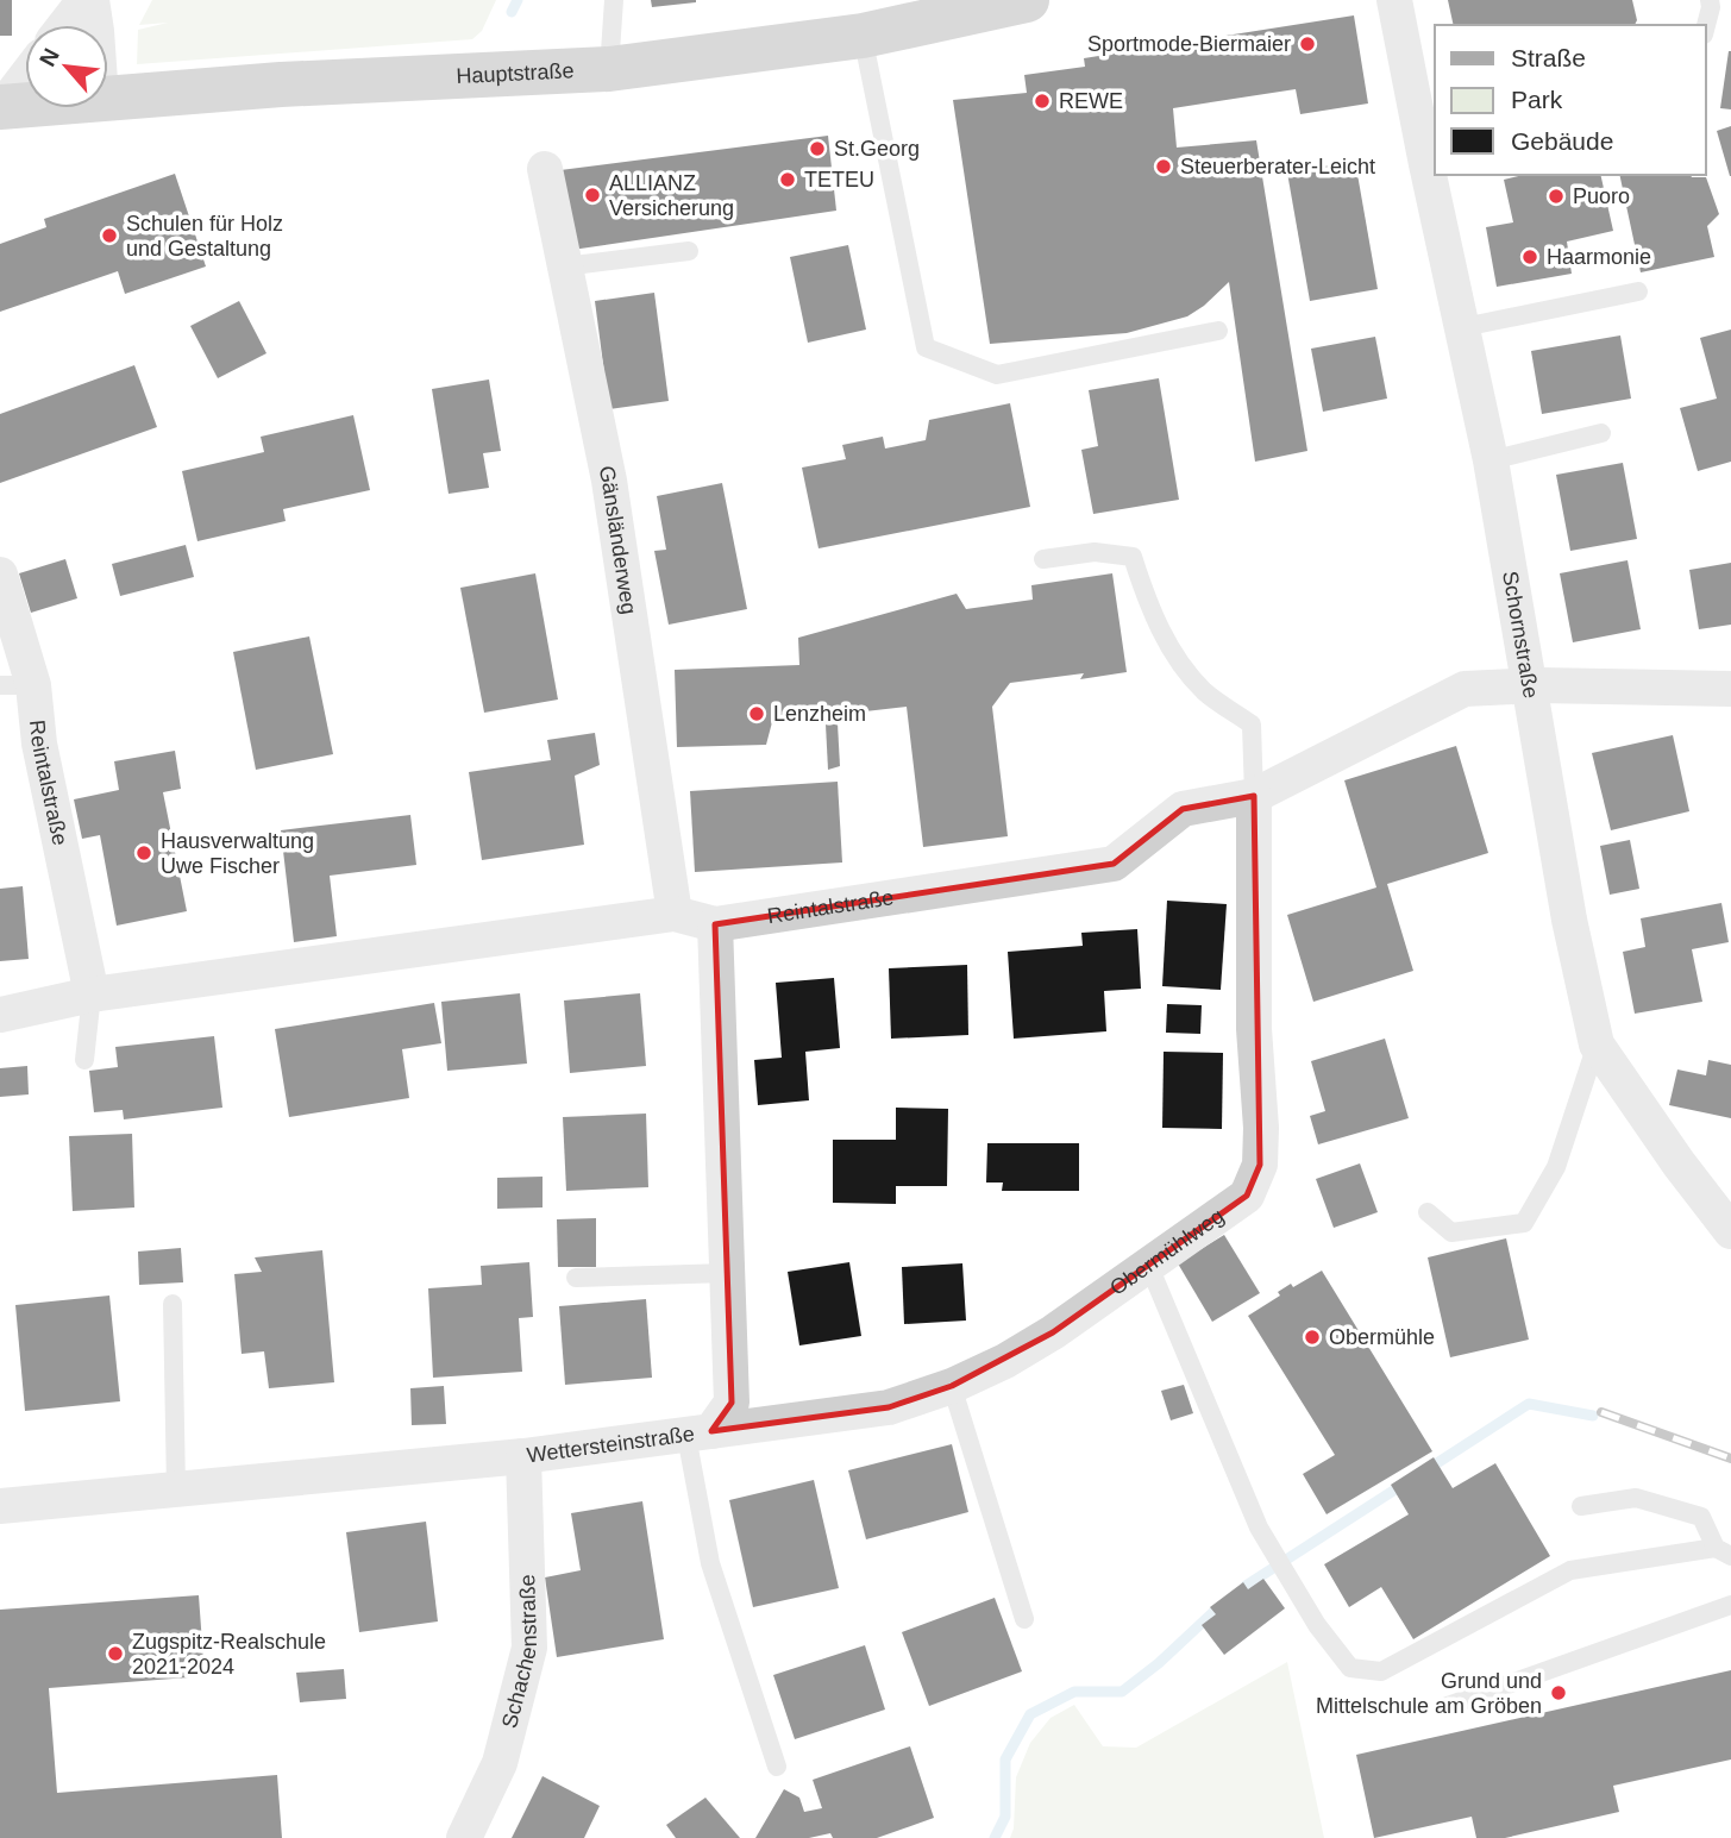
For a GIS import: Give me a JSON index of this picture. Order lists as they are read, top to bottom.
{
  "streets": {
    "main road": ["Hauptstraße"],
    "street": [
      "Gänsländerweg",
      "Schornstraße",
      "Reintalstraße",
      "Obermühlweg",
      "Wettersteinstraße",
      "Schachenstraße"
    ]
  },
  "crossings": [
    ["Gänsländerweg", "Reintalstraße"],
    ["Schornstraße", "Reintalstraße"],
    ["Reintalstraße", "Obermühlweg"],
    ["Reintalstraße", "Wettersteinstraße"],
    ["Obermühlweg", "Wettersteinstraße"],
    ["Wettersteinstraße", "Schachenstraße"]
  ],
  "places": [
    "Sportmode-Biermaier",
    "REWE",
    "St.Georg",
    "Steuerberater-Leicht",
    "TETEU",
    "ALLIANZ Versicherung",
    "Puoro",
    "Schulen für Holz und Gestaltung",
    "Haarmonie",
    "Lenzheim",
    "Hausverwaltung Uwe Fischer",
    "Obermühle",
    "Zugspitz-Realschule 2021-2024",
    "Grund und Mittelschule am Gröben"
  ],
  "legend": ["Straße", "Park", "Gebäude"],
  "north": "top left"
}
